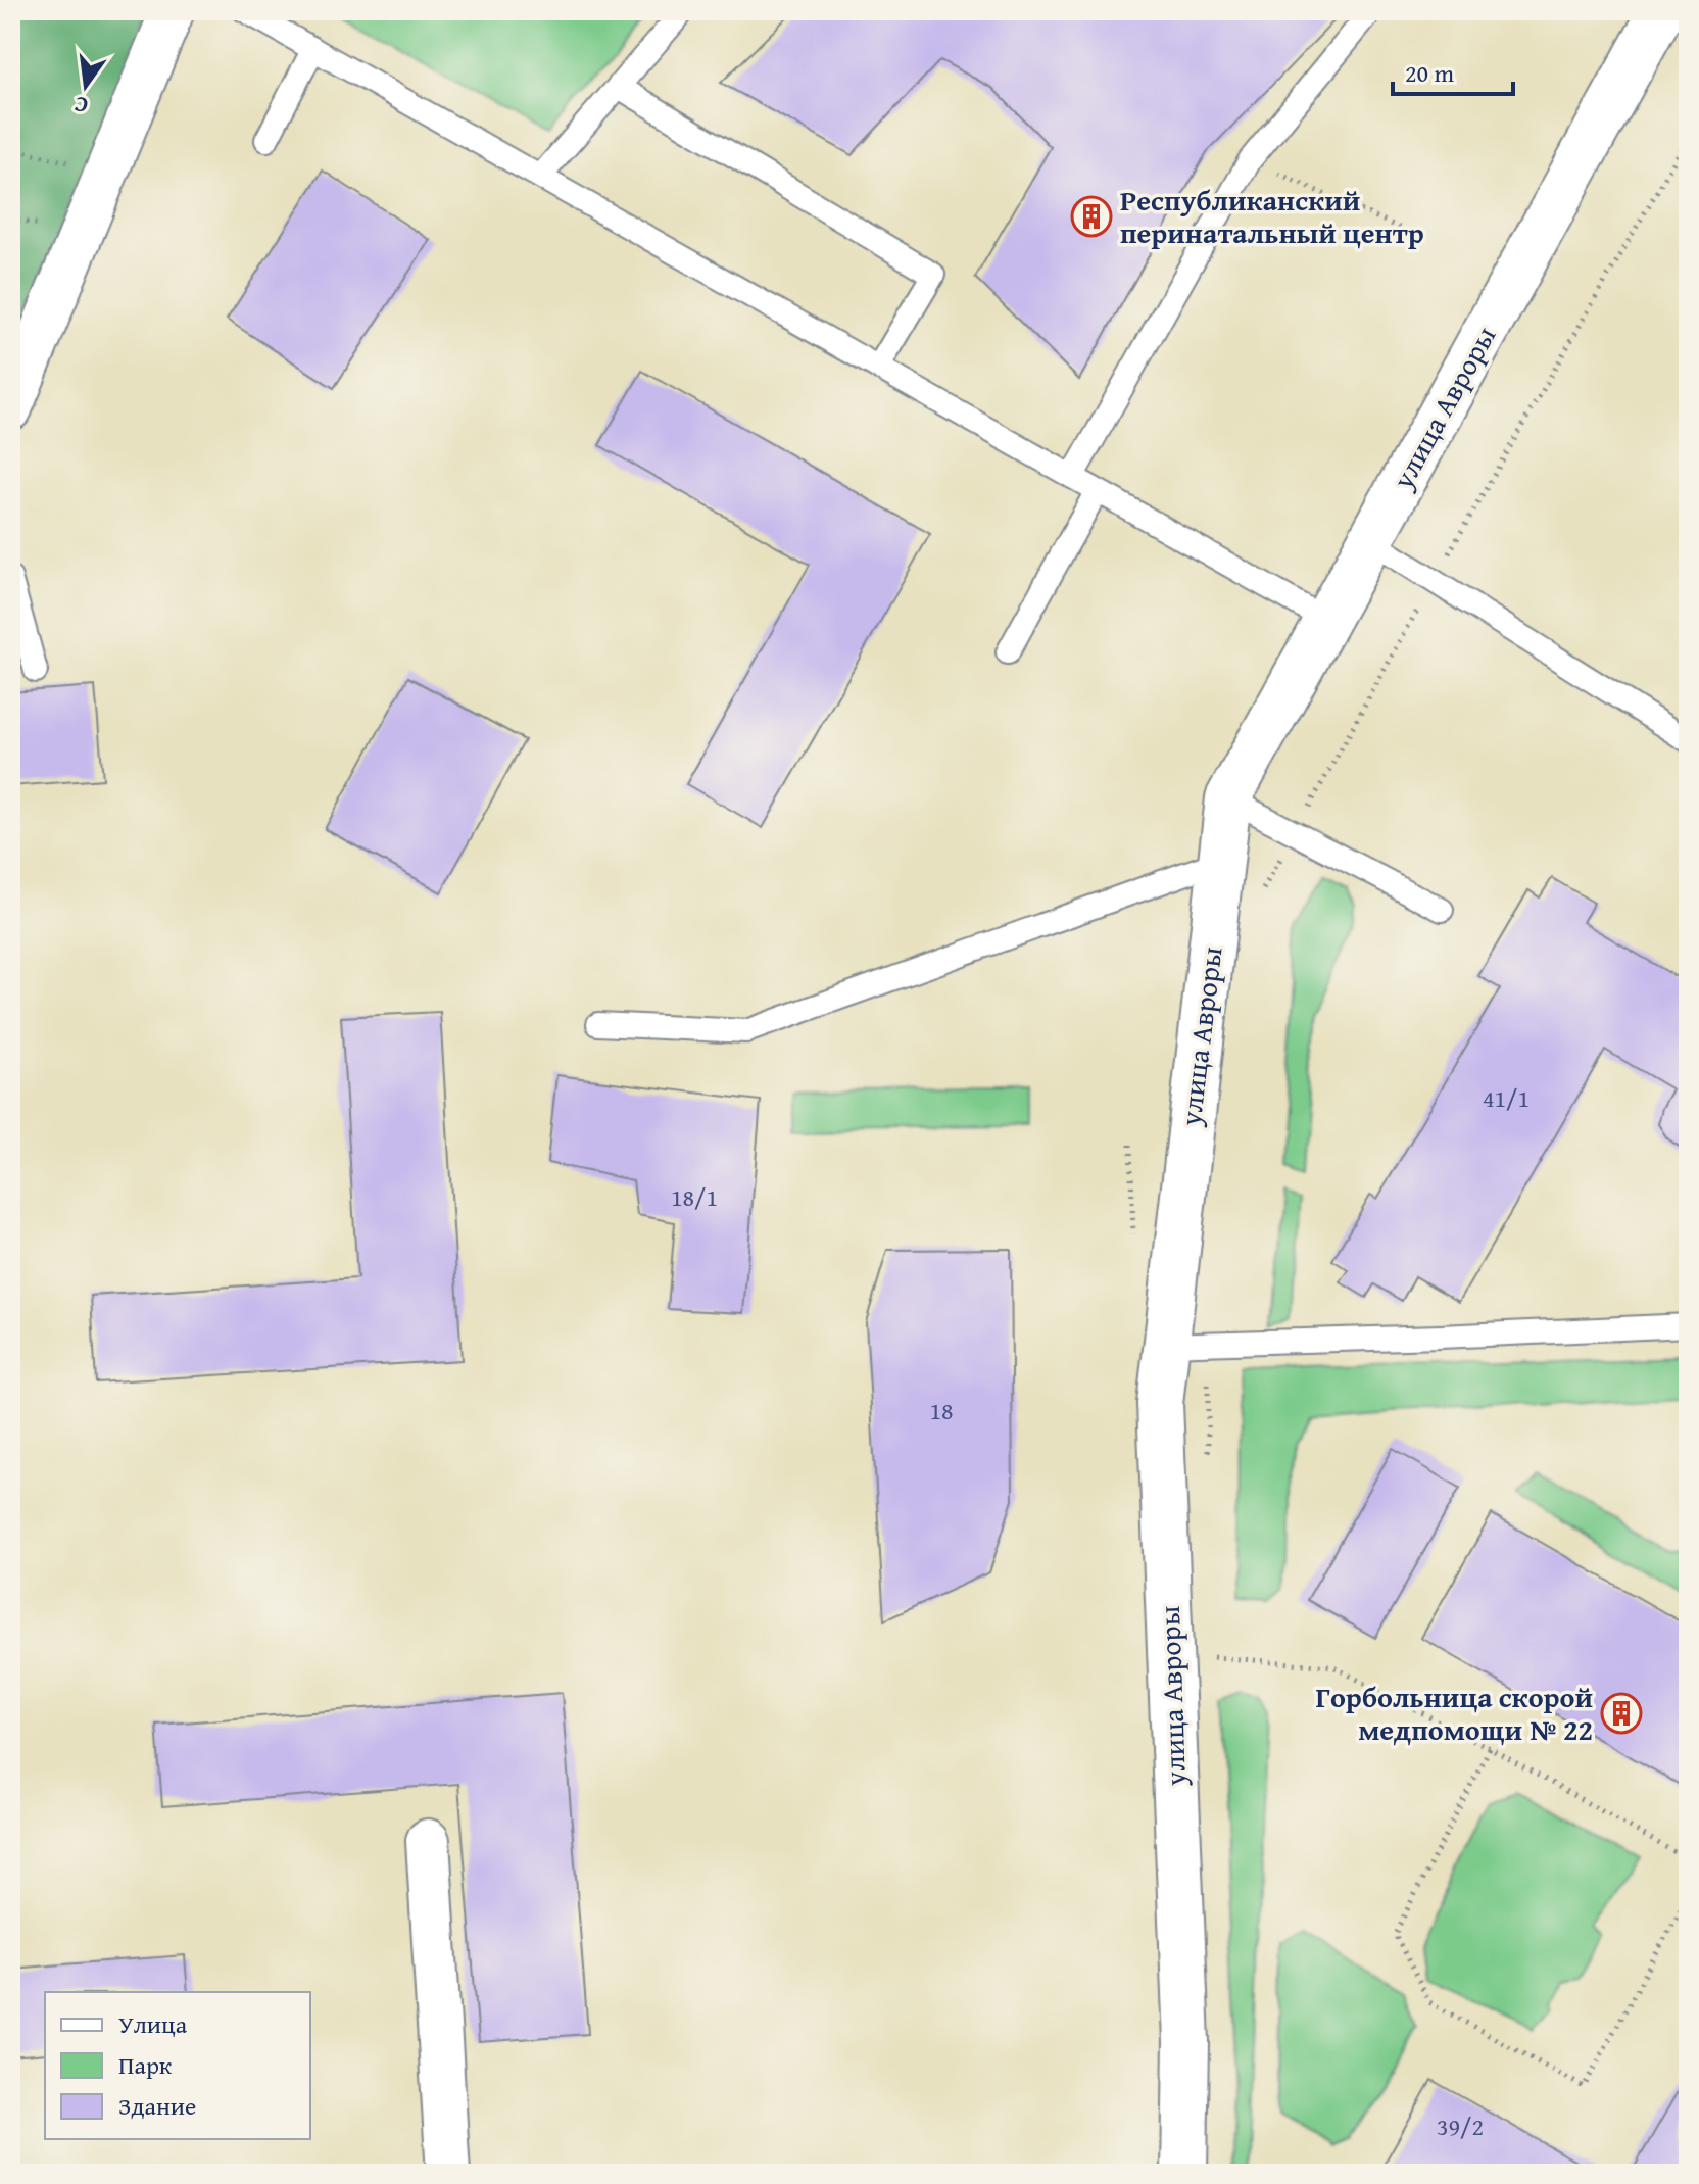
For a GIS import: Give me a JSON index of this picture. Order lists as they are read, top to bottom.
{
  "streets": {
    "street": ["улица Авроры"]
  },
  "places": {
    "building": ["Республиканский перинатальный центр", "Горбольница скорой медпомощи № 22"]
  },
  "house_numbers": [
    "41/1",
    "18/1",
    "18",
    "39/2"
  ],
  "legend": ["Улица", "Парк", "Здание"],
  "scale_bar": "20 m",
  "north": "bottom"
}
